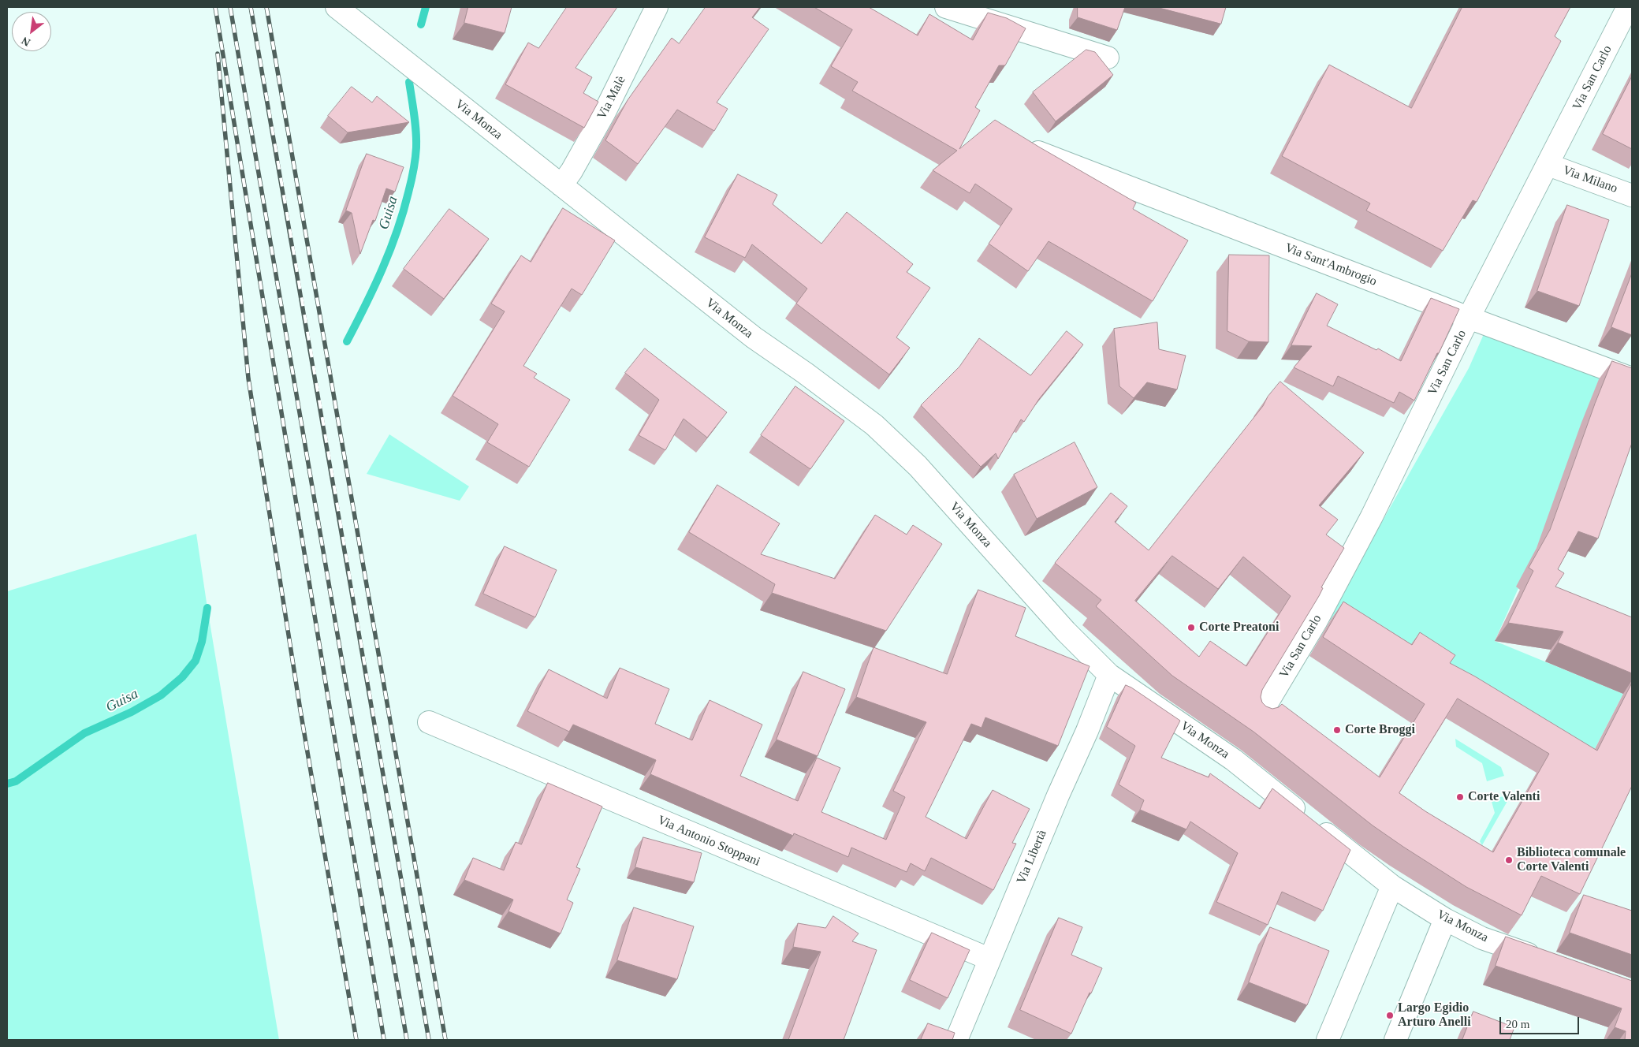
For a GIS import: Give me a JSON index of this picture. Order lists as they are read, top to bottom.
{
  "streets": {
    "street": [
      "Via San Carlo",
      "Via Malè",
      "Via Monza",
      "Via Milano",
      "Via Sant'Ambrogio",
      "Via Antonio Stoppani",
      "Via Libertà"
    ]
  },
  "crossings": [
    ["Via San Carlo", "Via Milano"],
    ["Via San Carlo", "Via Sant'Ambrogio"],
    ["Via Malè", "Via Monza"],
    ["Via Monza", "Via Libertà"],
    ["Via Antonio Stoppani", "Via Libertà"]
  ],
  "water": ["Guisa"],
  "places": [
    "Corte Preatoni",
    "Corte Broggi",
    "Corte Valenti",
    "Biblioteca comunale Corte Valenti",
    "Largo Egidio Arturo Anelli"
  ],
  "scale_bar": "20 m",
  "north": "bottom left"
}
